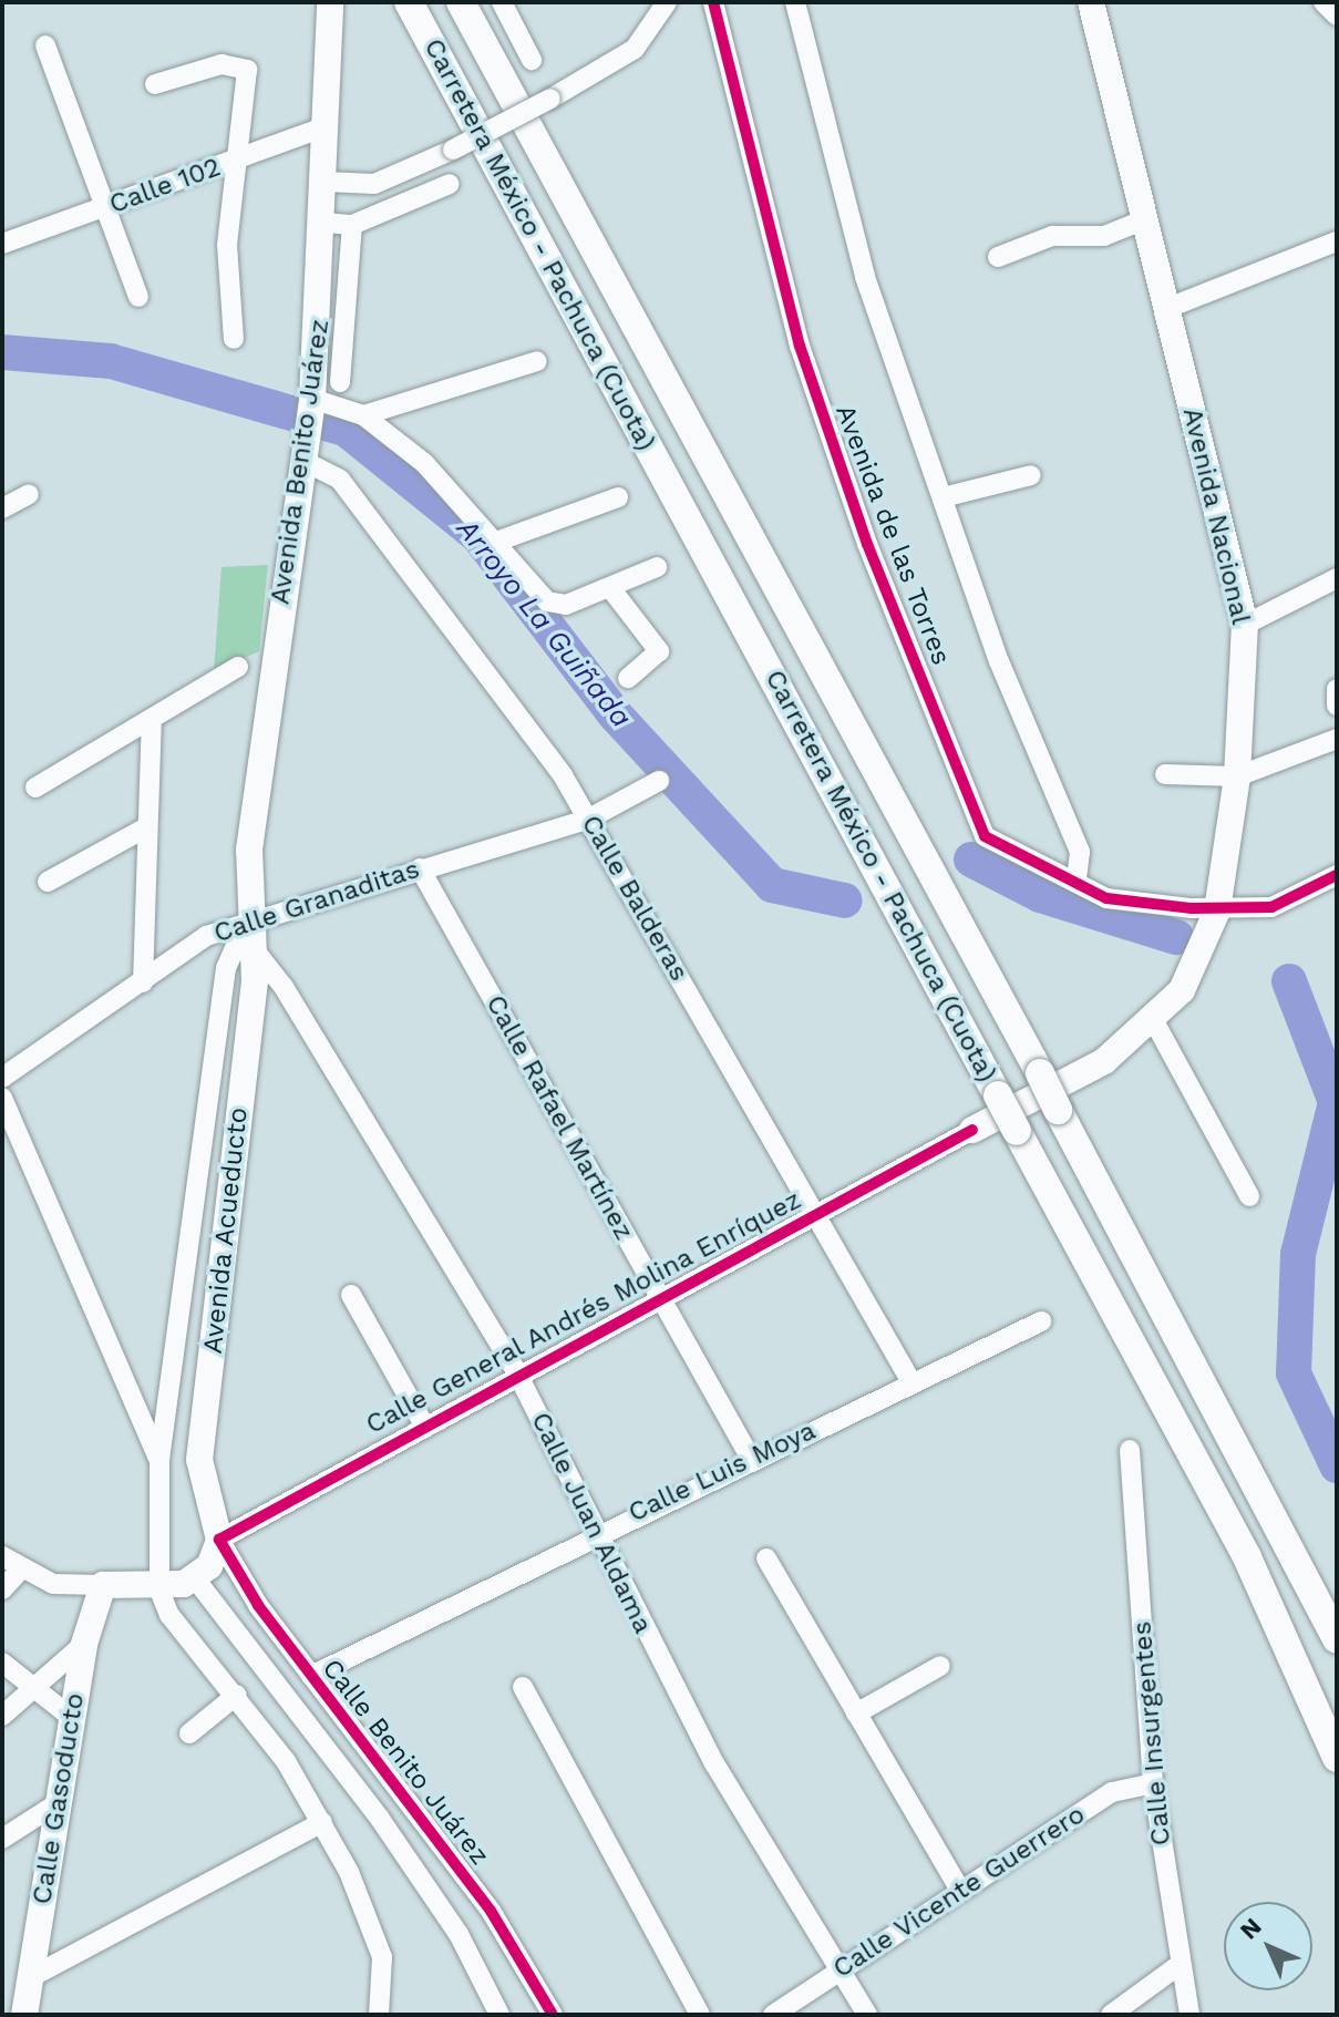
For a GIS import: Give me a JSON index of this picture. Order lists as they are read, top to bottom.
{
  "streets": {
    "highway": ["Carretera México - Pachuca (Cuota)"],
    "main road": [
      "Avenida Benito Juárez",
      "Avenida Nacional",
      "Avenida Acueducto",
      "Calle General Andrés Molina Enríquez",
      "Calle Gasoducto"
    ],
    "street": [
      "Calle 102",
      "Avenida de las Torres",
      "Calle Balderas",
      "Calle Granaditas",
      "Calle Rafael Martínez",
      "Calle Luis Moya",
      "Calle Juan Aldama",
      "Calle Insurgentes",
      "Calle Benito Juárez",
      "Calle Vicente Guerrero"
    ]
  },
  "crossings": [
    ["Calle 102", "Avenida Benito Juárez"],
    ["Avenida Benito Juárez", "Calle Balderas"],
    ["Avenida Benito Juárez", "Calle Granaditas"],
    ["Avenida Benito Juárez", "Avenida Acueducto"],
    ["Avenida Benito Juárez", "Calle Juan Aldama"],
    ["Avenida Nacional", "Avenida de las Torres"],
    ["Avenida Nacional", "Calle General Andrés Molina Enríquez"],
    ["Calle Balderas", "Calle Granaditas"],
    ["Calle Balderas", "Calle General Andrés Molina Enríquez"],
    ["Calle Balderas", "Calle Luis Moya"],
    ["Calle Granaditas", "Calle Rafael Martínez"],
    ["Calle Granaditas", "Avenida Acueducto"],
    ["Calle Granaditas", "Calle Juan Aldama"],
    ["Calle Rafael Martínez", "Calle General Andrés Molina Enríquez"],
    ["Calle Rafael Martínez", "Calle Luis Moya"],
    ["Avenida Acueducto", "Calle General Andrés Molina Enríquez"],
    ["Avenida Acueducto", "Calle Juan Aldama"],
    ["Avenida Acueducto", "Calle Benito Juárez"],
    ["Calle General Andrés Molina Enríquez", "Calle Juan Aldama"],
    ["Calle General Andrés Molina Enríquez", "Calle Benito Juárez"],
    ["Calle Luis Moya", "Calle Juan Aldama"],
    ["Calle Luis Moya", "Calle Benito Juárez"],
    ["Calle Juan Aldama", "Calle Vicente Guerrero"],
    ["Calle Insurgentes", "Calle Vicente Guerrero"]
  ],
  "water": ["Arroyo La Guiñada"],
  "north": "top left"
}
